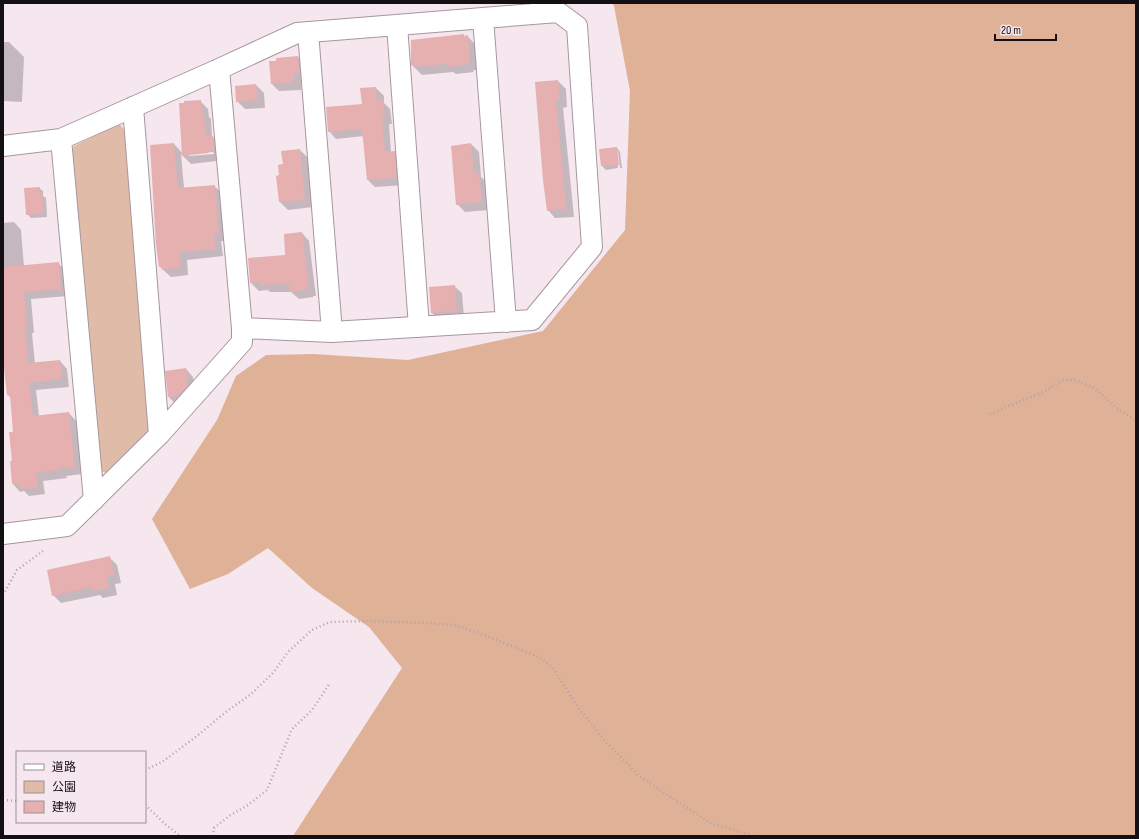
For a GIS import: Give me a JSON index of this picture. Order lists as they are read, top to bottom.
{
  "legend": ["道路", "公園", "建物"],
  "scale_bar": "20 m"
}
